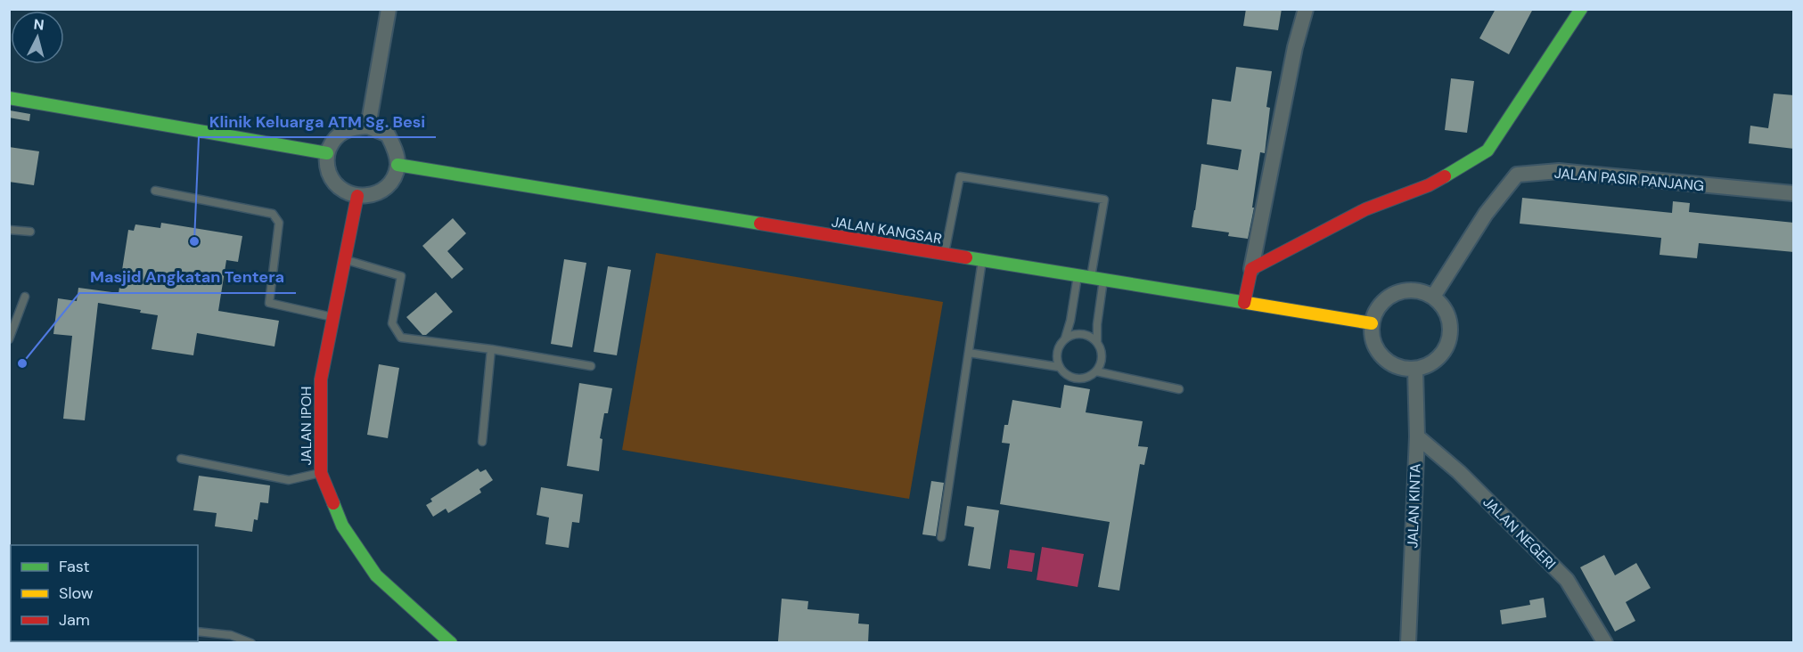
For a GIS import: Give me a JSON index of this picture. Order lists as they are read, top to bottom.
{
  "streets": {
    "street": [
      "JALAN PASIR PANJANG",
      "JALAN KANGSAR",
      "JALAN IPOH",
      "JALAN KINTA",
      "JALAN NEGERI"
    ]
  },
  "crossings": [
    ["JALAN PASIR PANJANG", "JALAN KANGSAR"],
    ["JALAN PASIR PANJANG", "JALAN KINTA"],
    ["JALAN KANGSAR", "JALAN IPOH"],
    ["JALAN KANGSAR", "JALAN KINTA"],
    ["JALAN KINTA", "JALAN NEGERI"]
  ],
  "places": ["Klinik Keluarga ATM Sg. Besi", "Masjid Angkatan Tentera"],
  "legend": ["Fast", "Slow", "Jam"],
  "north": "top"
}
